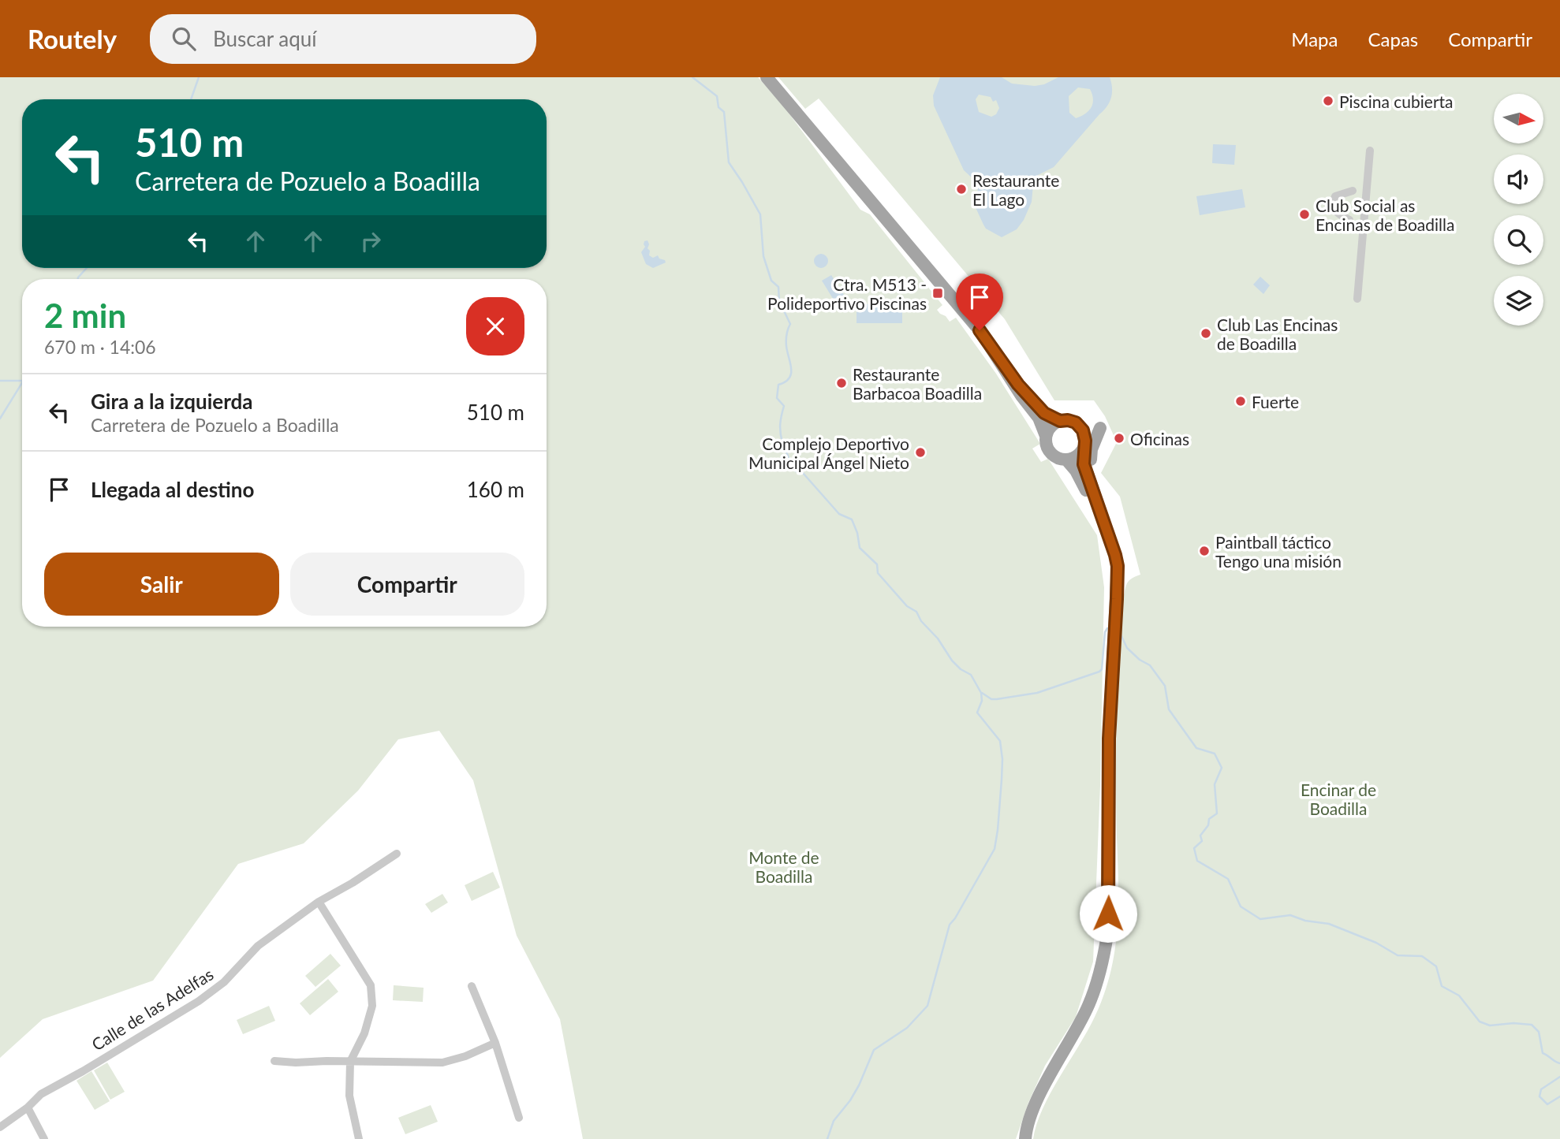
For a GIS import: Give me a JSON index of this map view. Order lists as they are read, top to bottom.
{
  "streets": {
    "street": ["Calle de las Adelfas"]
  },
  "parks": ["Encinar de Boadilla", "Monte de Boadilla"],
  "places": {
    "other": [
      "Piscina cubierta",
      "Restaurante El Lago",
      "Club Social as Encinas de Boadilla",
      "Club Las Encinas de Boadilla",
      "Restaurante Barbacoa Boadilla",
      "Fuerte",
      "Oficinas",
      "Complejo Deportivo Municipal Ángel Nieto",
      "Paintball táctico Tengo una misión"
    ],
    "transit": ["Ctra. M513 - Polideportivo Piscinas"]
  },
  "north": "right",
  "page": {
    "header": "Routely",
    "search": "Buscar aquí",
    "nav": ["Mapa", "Capas", "Compartir"],
    "turn": ["510 m", "Carretera de Pozuelo a Boadilla"],
    "heading": ["2 min", "670 m · 14:06"],
    "list": [
      {
        "name": "Gira a la izquierda",
        "note": "Carretera de Pozuelo a Boadilla",
        "value": "510 m"
      },
      {
        "name": "Llegada al destino",
        "value": "160 m"
      }
    ],
    "buttons": ["Salir", "Compartir"]
  }
}
